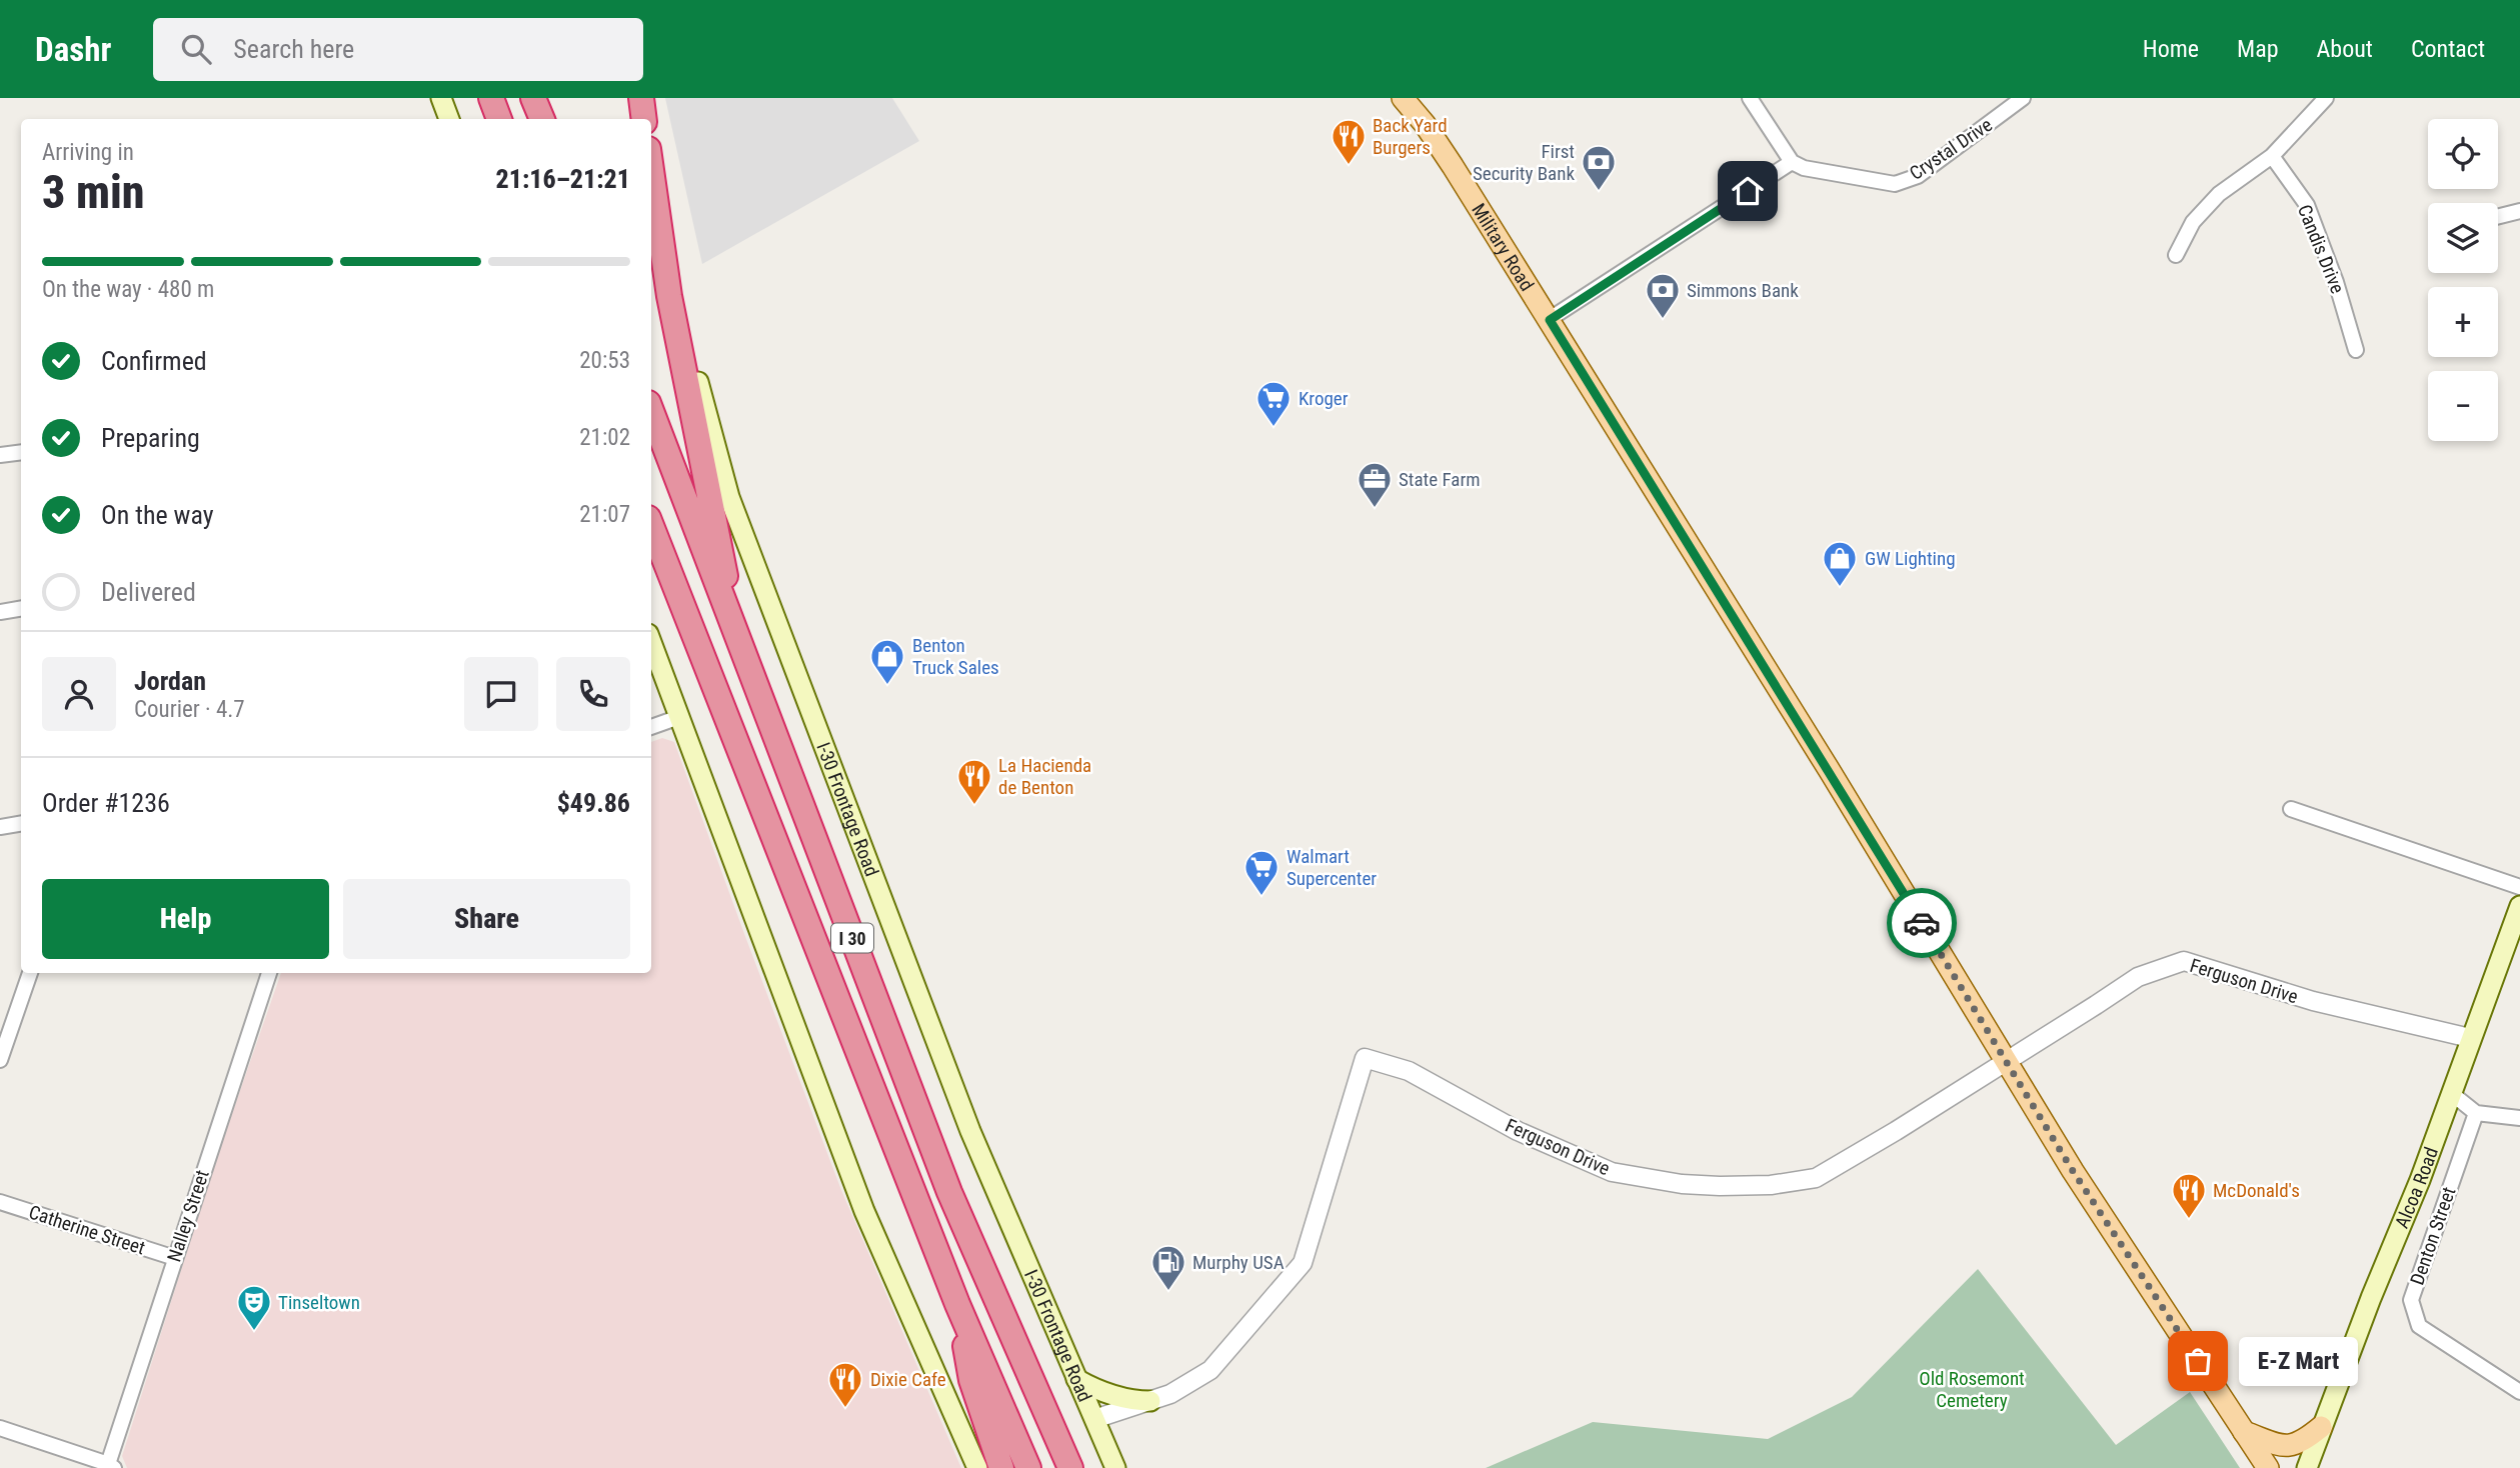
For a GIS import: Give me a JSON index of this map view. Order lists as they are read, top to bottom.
{
  "streets": {
    "highway": ["I 30"],
    "main road": ["Military Road", "I-30 Frontage Road", "Alcoa Road"],
    "street": [
      "Crystal Drive",
      "Candis Drive",
      "Ferguson Drive",
      "Nalley Street",
      "Catherine Street",
      "Denton Street"
    ]
  },
  "crossings": [
    ["Military Road", "Ferguson Drive"],
    ["I-30 Frontage Road", "Ferguson Drive"],
    ["Ferguson Drive", "Alcoa Road"],
    ["Nalley Street", "Catherine Street"]
  ],
  "parks": ["Old Rosemont Cemetery"],
  "places": {
    "restaurant": [
      "Back Yard Burgers",
      "La Hacienda de Benton",
      "McDonald's",
      "Dixie Cafe"
    ],
    "bank": ["First Security Bank", "Simmons Bank"],
    "supermarket": ["Kroger", "Walmart Supercenter"],
    "office": ["State Farm"],
    "shop": ["GW Lighting", "Benton Truck Sales"],
    "fuel station": ["Murphy USA"],
    "theatre": ["Tinseltown"],
    "other": ["E-Z Mart"]
  },
  "page": {
    "header": "Dashr",
    "search": "Search here",
    "nav": [
      "Home",
      "Map",
      "About",
      "Contact"
    ],
    "map_buttons": ["+", "−"],
    "heading": ["3 min", "Arriving in", "21:16–21:21"],
    "panel": [
      "Jordan",
      "Courier · 4.7",
      "Order #1236",
      "$49.86"
    ],
    "bar": "On the way · 480 m",
    "list": [
      ["Confirmed", "20:53"],
      ["Preparing", "21:02"],
      ["On the way", "21:07"],
      "Delivered"
    ],
    "buttons": ["Help", "Share"],
    "bubble": "E-Z Mart"
  }
}
